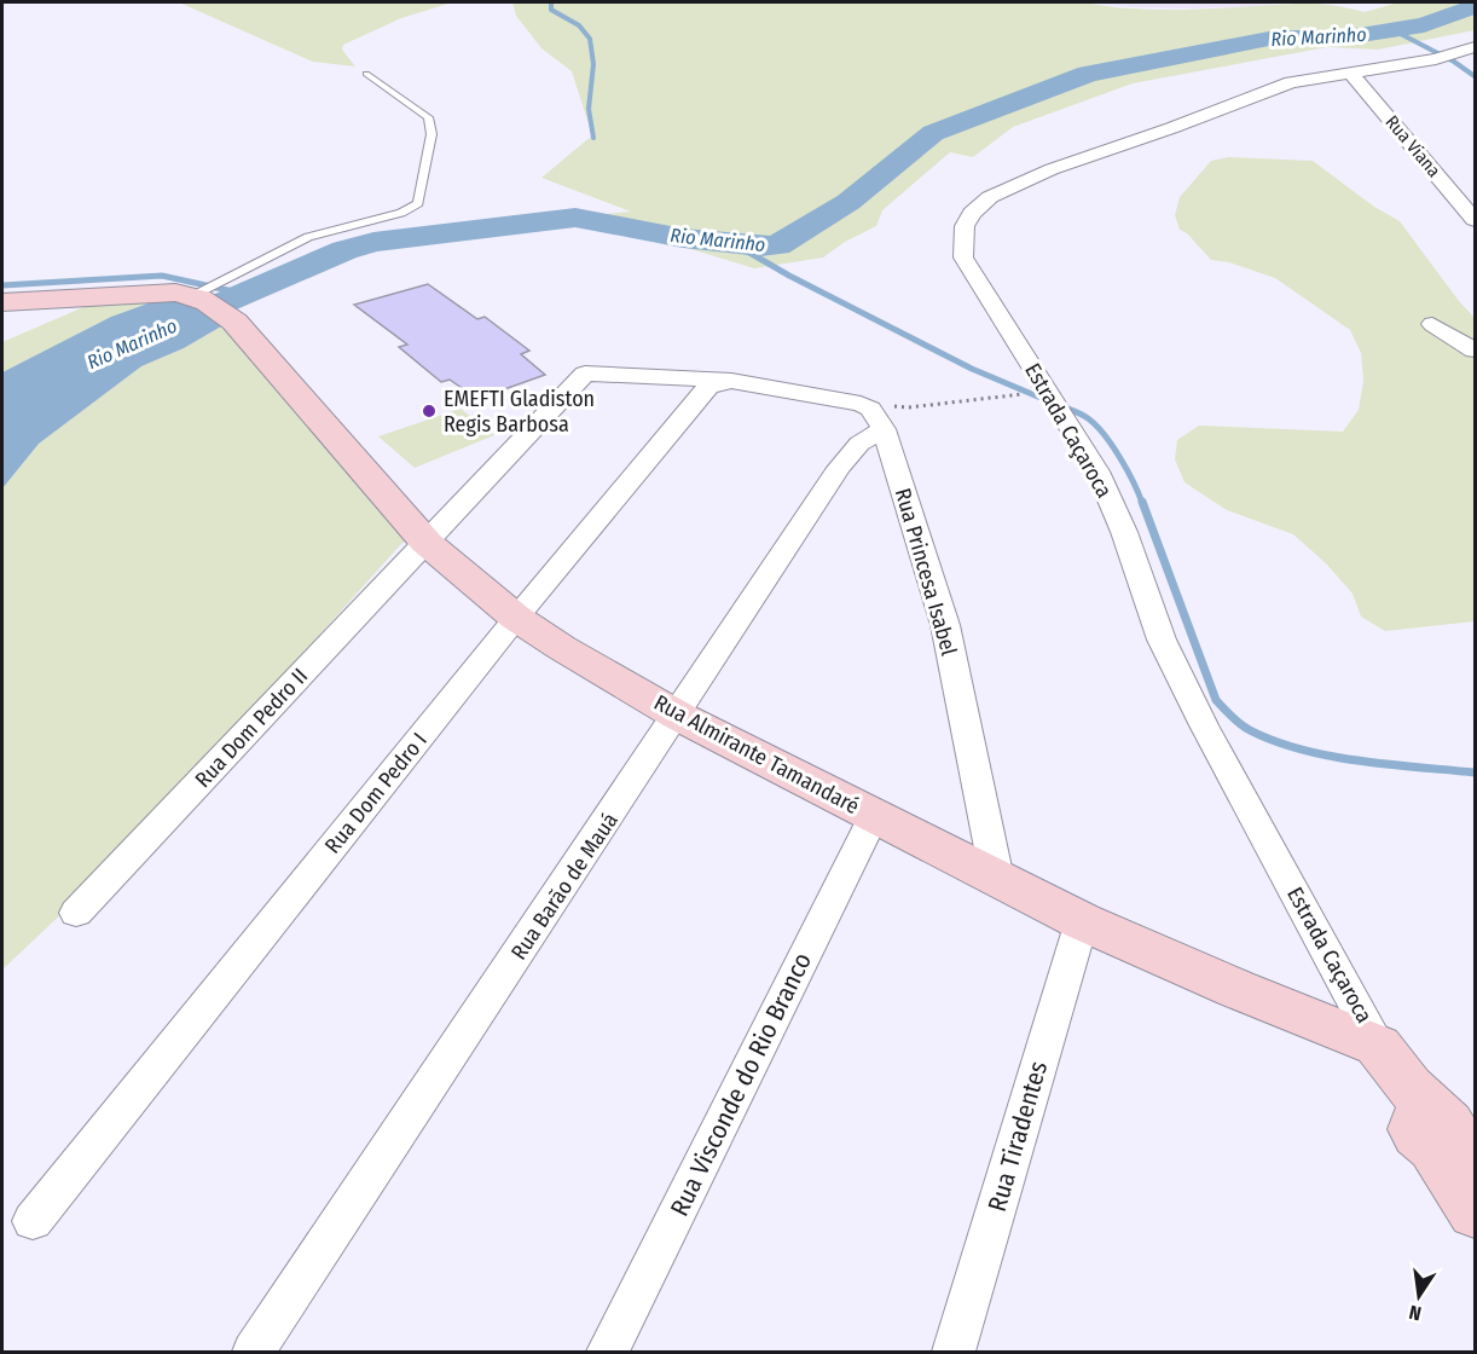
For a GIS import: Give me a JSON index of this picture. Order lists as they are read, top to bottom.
{
  "streets": {
    "main road": ["Estrada Caçaroca", "Rua Almirante Tamandaré"],
    "street": [
      "Rua Viana",
      "Rua Princesa Isabel",
      "Rua Dom Pedro II",
      "Rua Dom Pedro I",
      "Rua Barão de Mauá",
      "Rua Visconde do Rio Branco",
      "Rua Tiradentes"
    ]
  },
  "crossings": [
    ["Rua Viana", "Estrada Caçaroca"],
    ["Estrada Caçaroca", "Rua Almirante Tamandaré"],
    ["Rua Princesa Isabel", "Rua Almirante Tamandaré"],
    ["Rua Princesa Isabel", "Rua Barão de Mauá"],
    ["Rua Dom Pedro II", "Rua Almirante Tamandaré"],
    ["Rua Dom Pedro II", "Rua Dom Pedro I"],
    ["Rua Almirante Tamandaré", "Rua Dom Pedro I"],
    ["Rua Almirante Tamandaré", "Rua Barão de Mauá"],
    ["Rua Almirante Tamandaré", "Rua Visconde do Rio Branco"],
    ["Rua Almirante Tamandaré", "Rua Tiradentes"]
  ],
  "water": ["Rio Marinho"],
  "places": ["EMEFTI Gladiston Regis Barbosa"],
  "north": "bottom"
}
